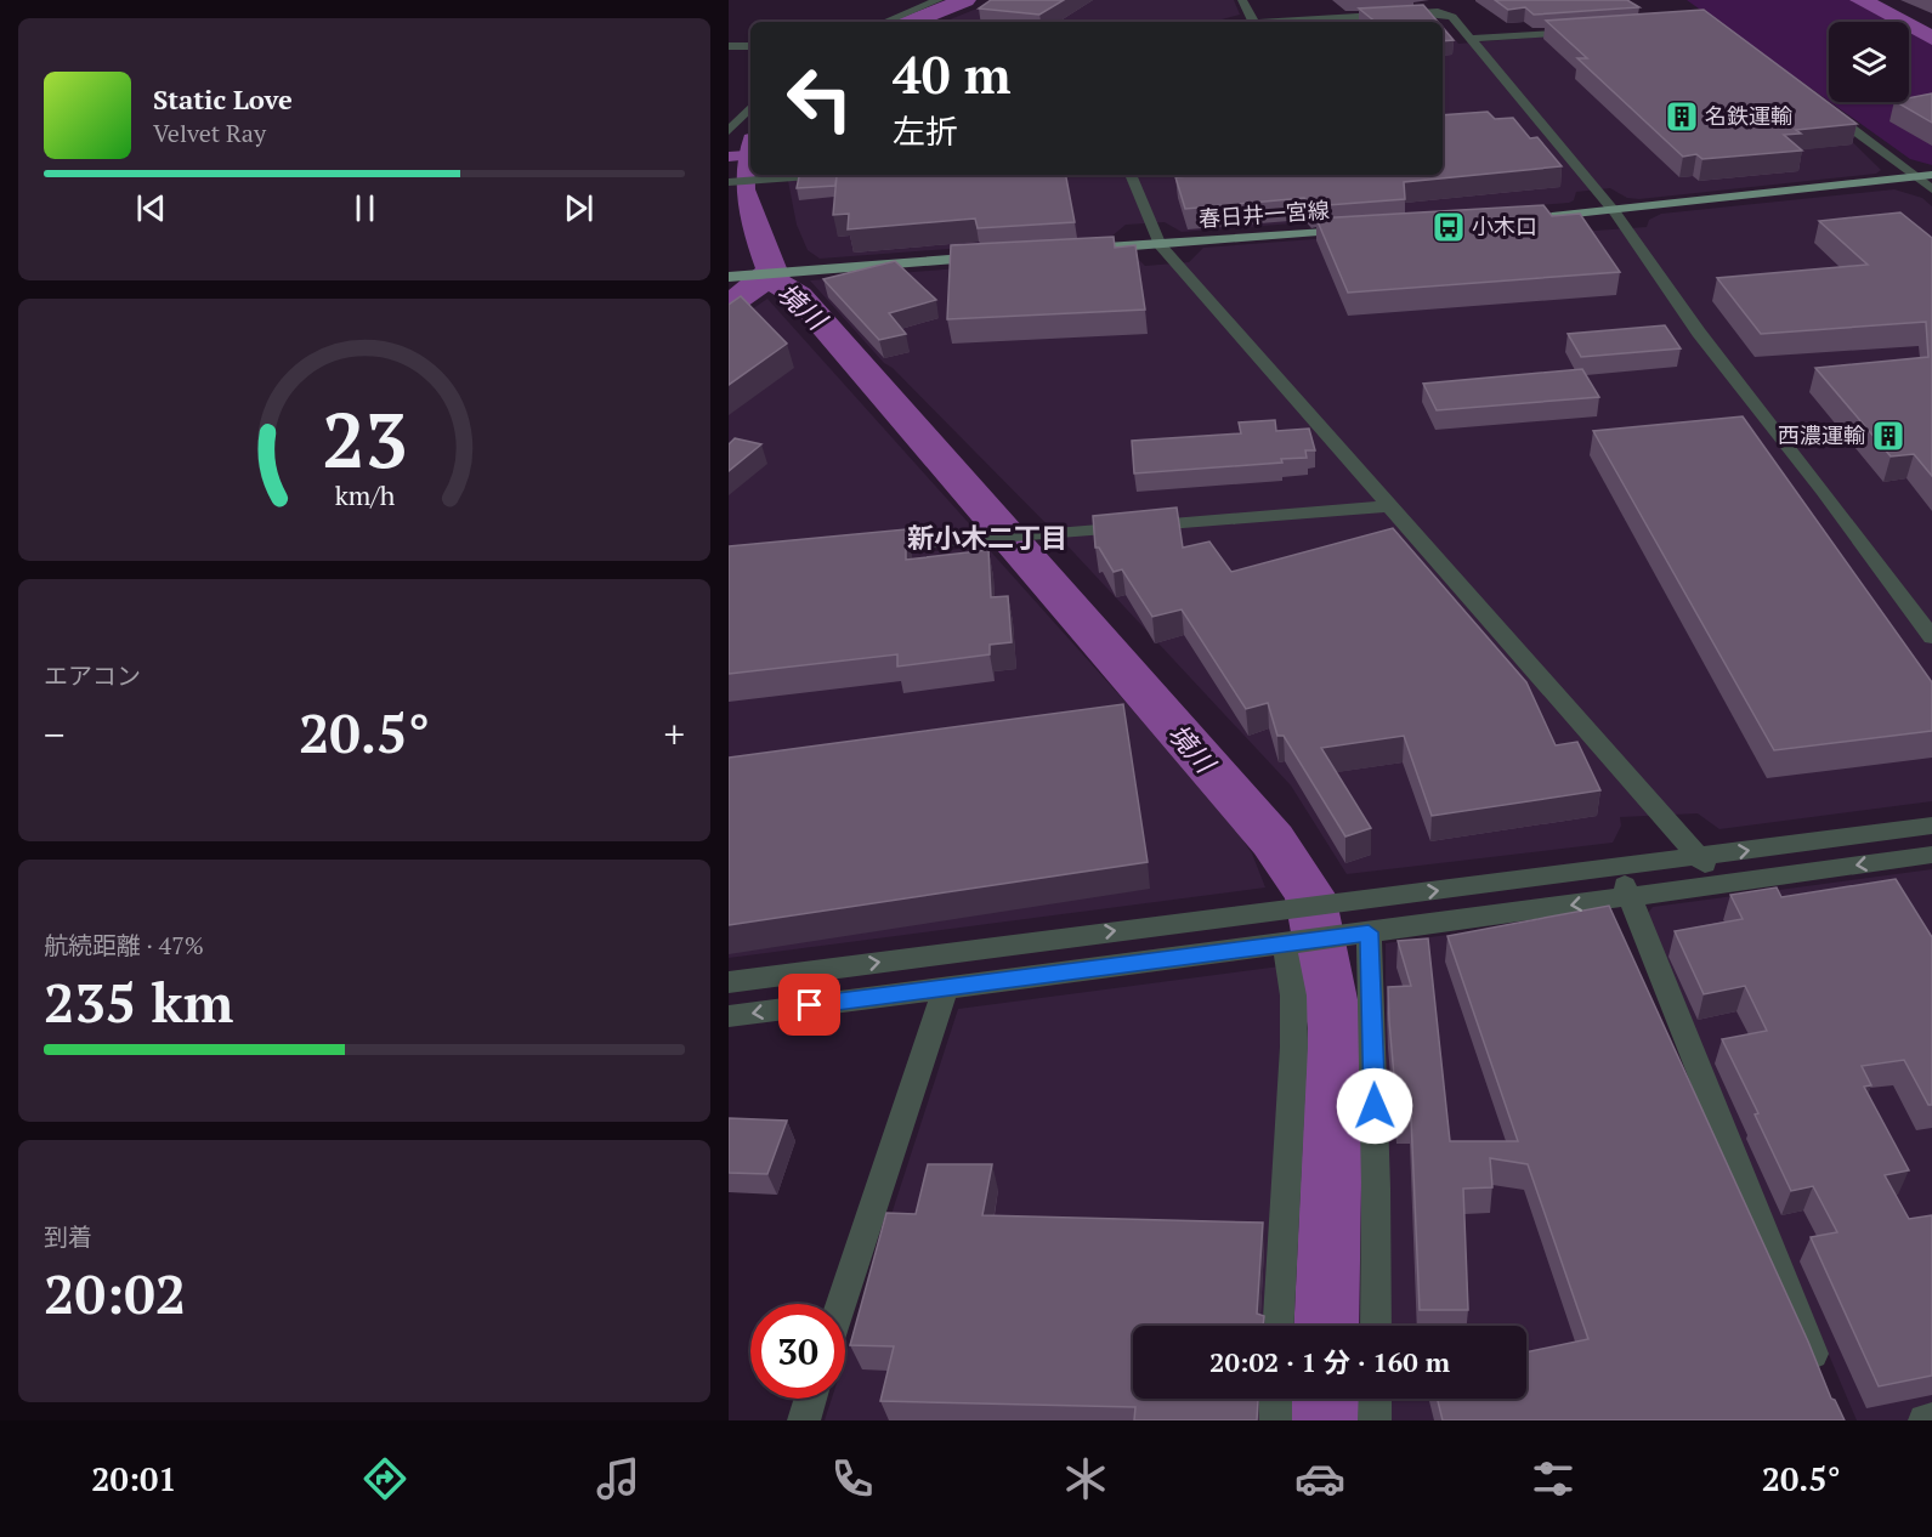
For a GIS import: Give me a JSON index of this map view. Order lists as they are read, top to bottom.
{
  "streets": {
    "main road": ["春日井一宮線"]
  },
  "districts": ["新小木二丁目"],
  "water": ["境川"],
  "places": {
    "building": ["名鉄運輸", "西濃運輸"],
    "bus stop": ["小木口"]
  },
  "page": {
    "turn": ["40 m", "左折"],
    "song": ["Static Love", "Velvet Ray"],
    "tile": [
      "エアコン",
      ["航続距離 · 47%", "235 km"],
      ["到着", "20:02"]
    ],
    "heat": ["−", "20.5°", "+"],
    "limit": "30",
    "trip": "20:02 · 1 分 · 160 m",
    "tabs": ["20:01", "20.5°"],
    "gauge": ["23", "km/h"]
  }
}
